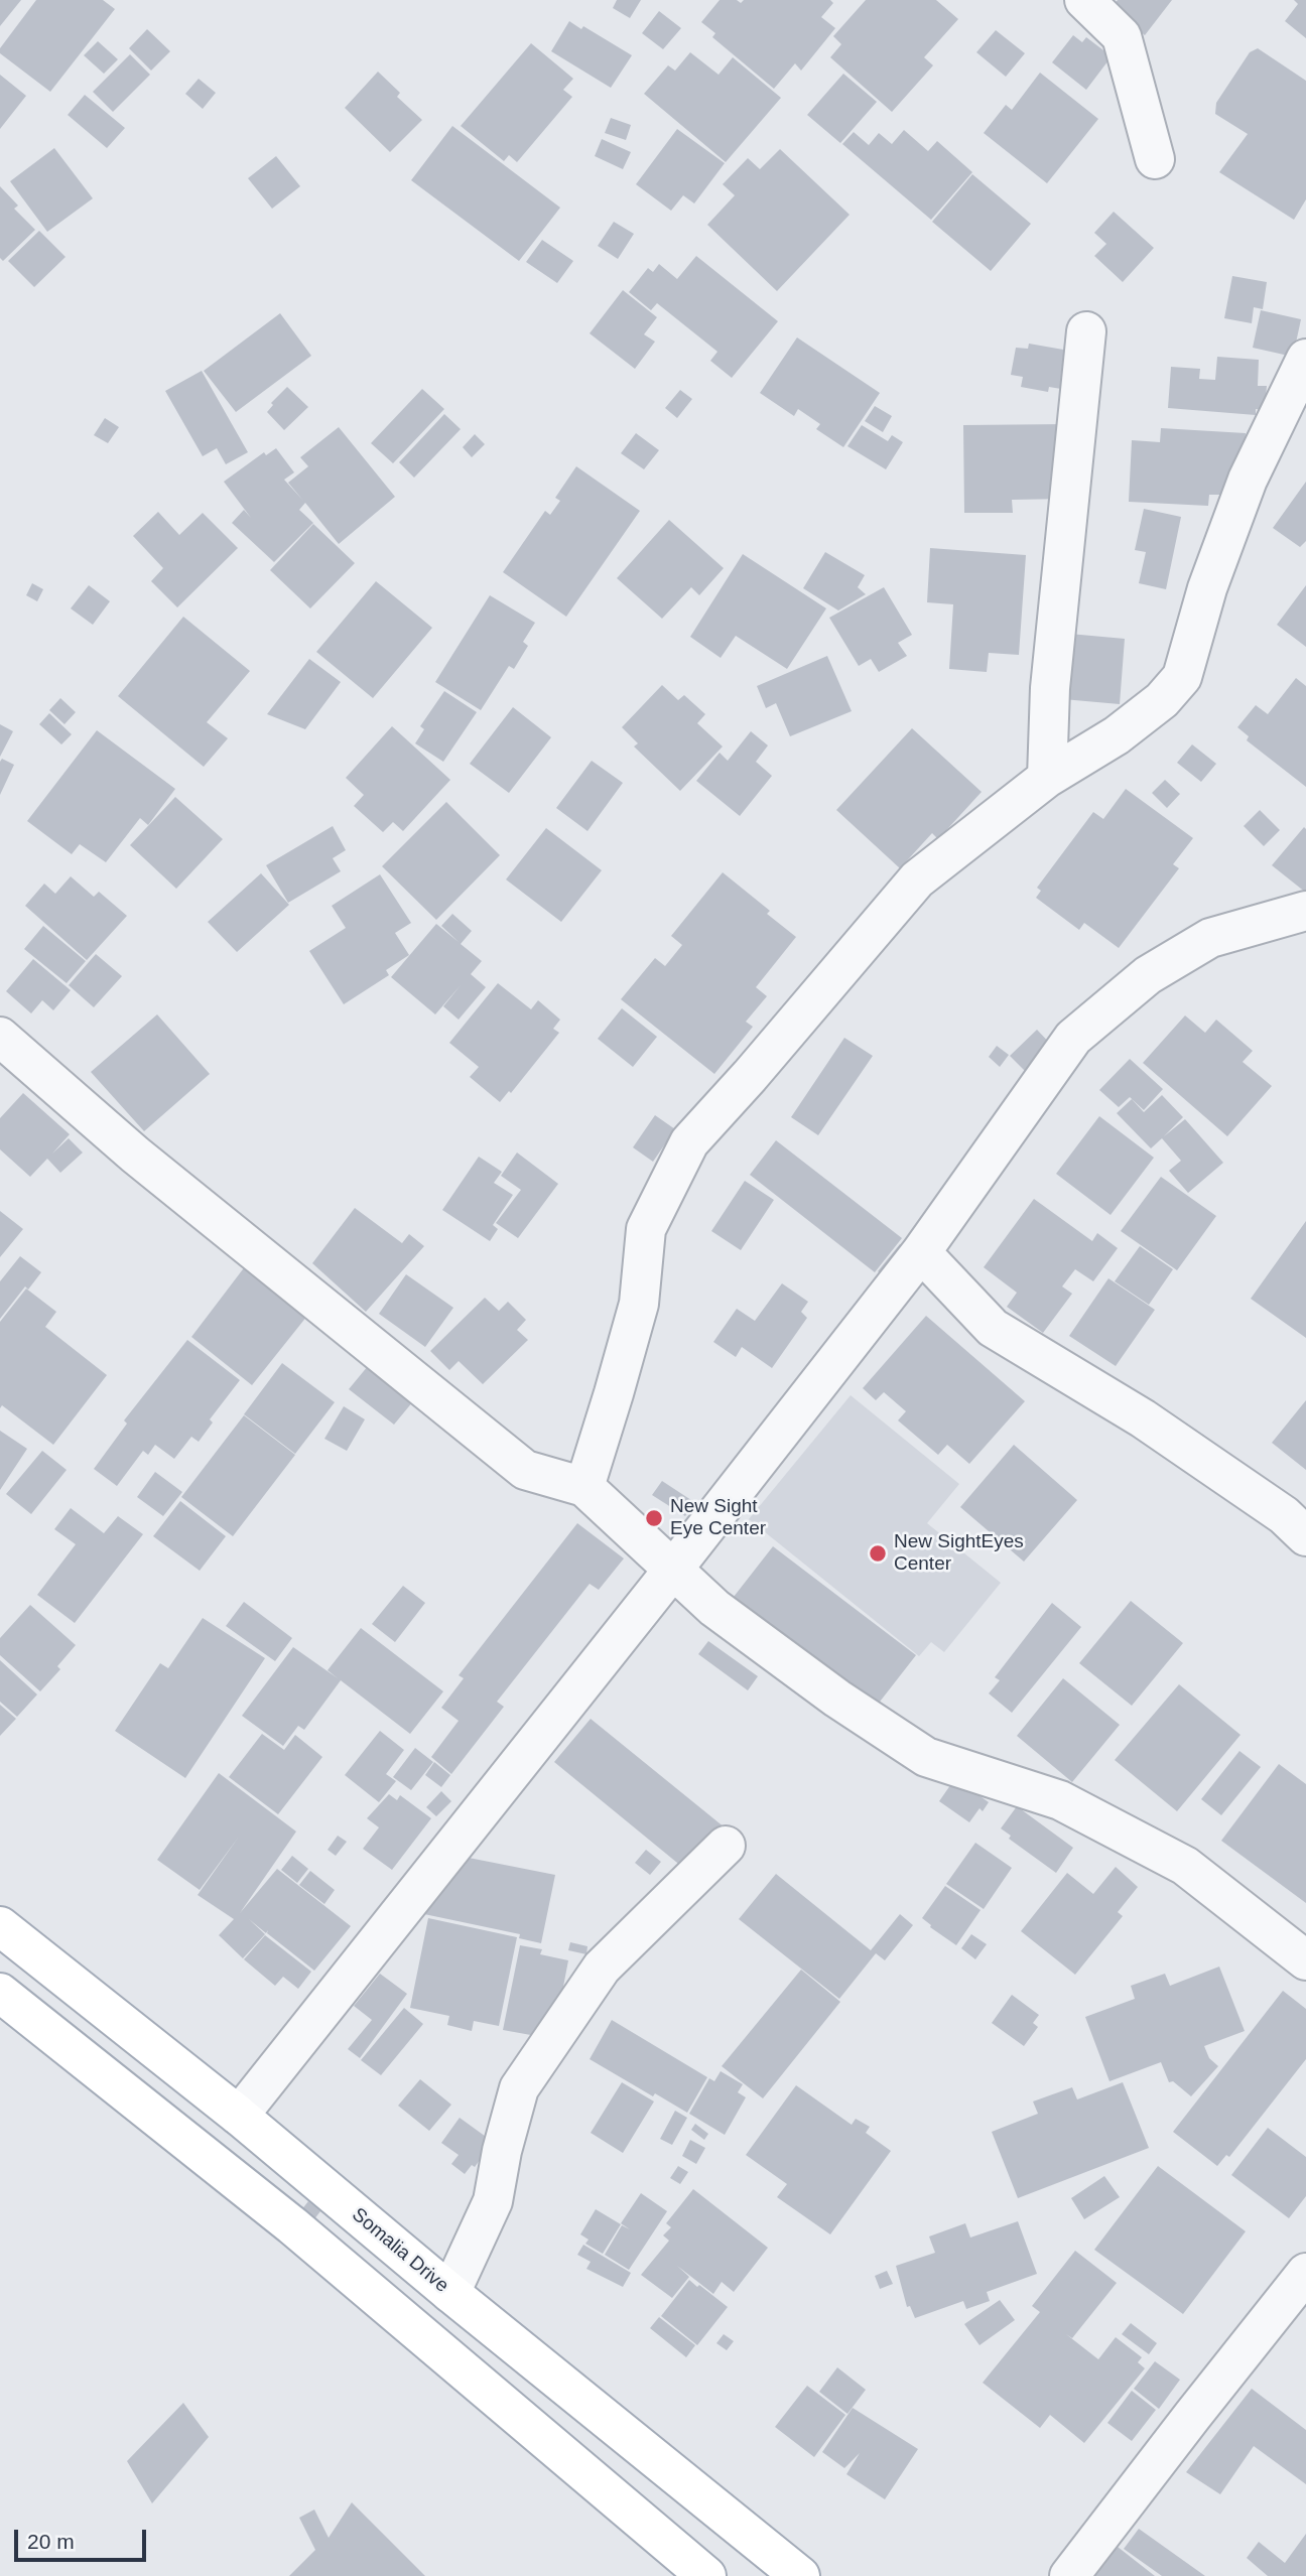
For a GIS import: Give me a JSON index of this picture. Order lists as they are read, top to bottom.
{
  "streets": {
    "main road": ["Somalia Drive"]
  },
  "places": ["New Sight Eye Center", "New SightEyes Center"],
  "scale_bar": "20 m"
}
